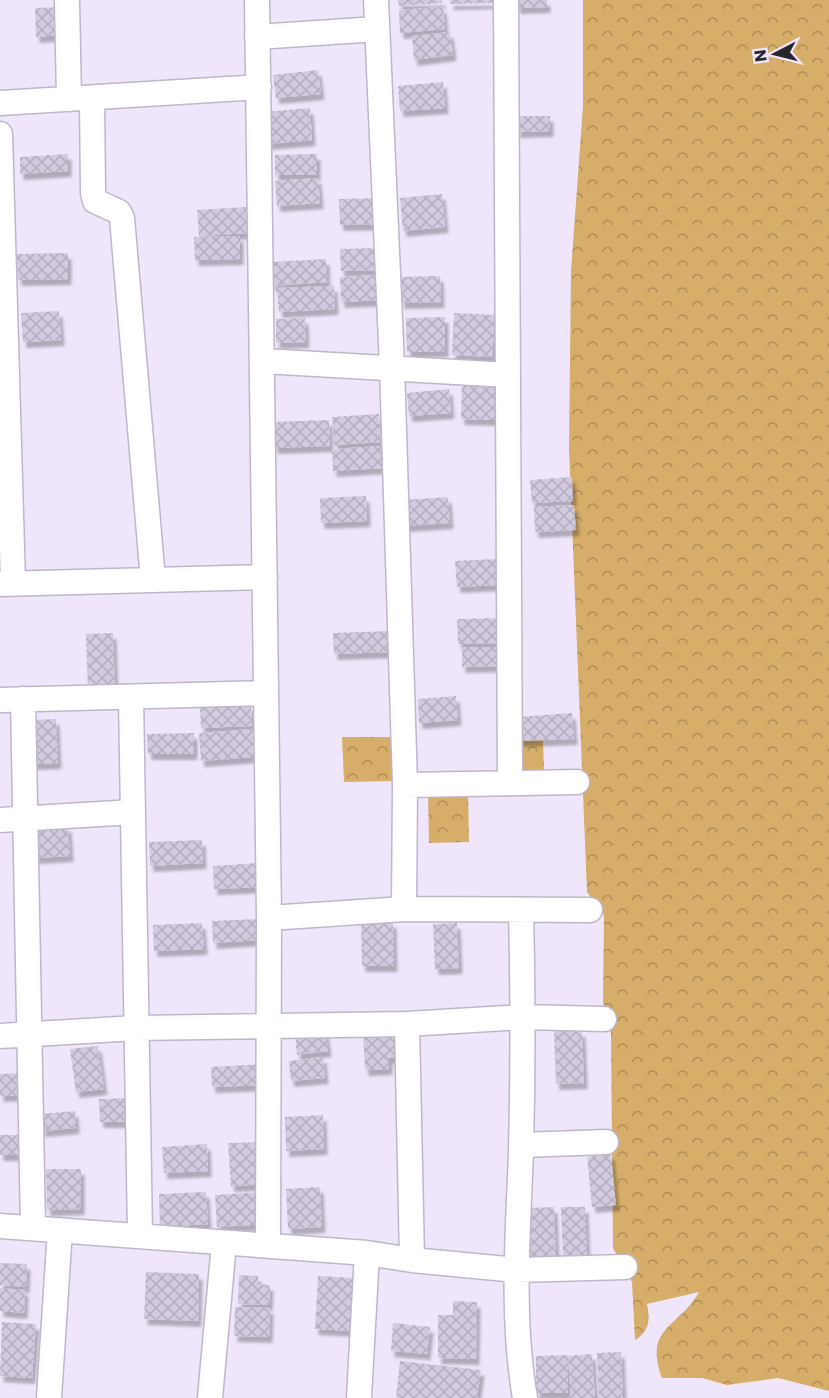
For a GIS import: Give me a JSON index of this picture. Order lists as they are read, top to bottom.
{
  "north": "left"
}
